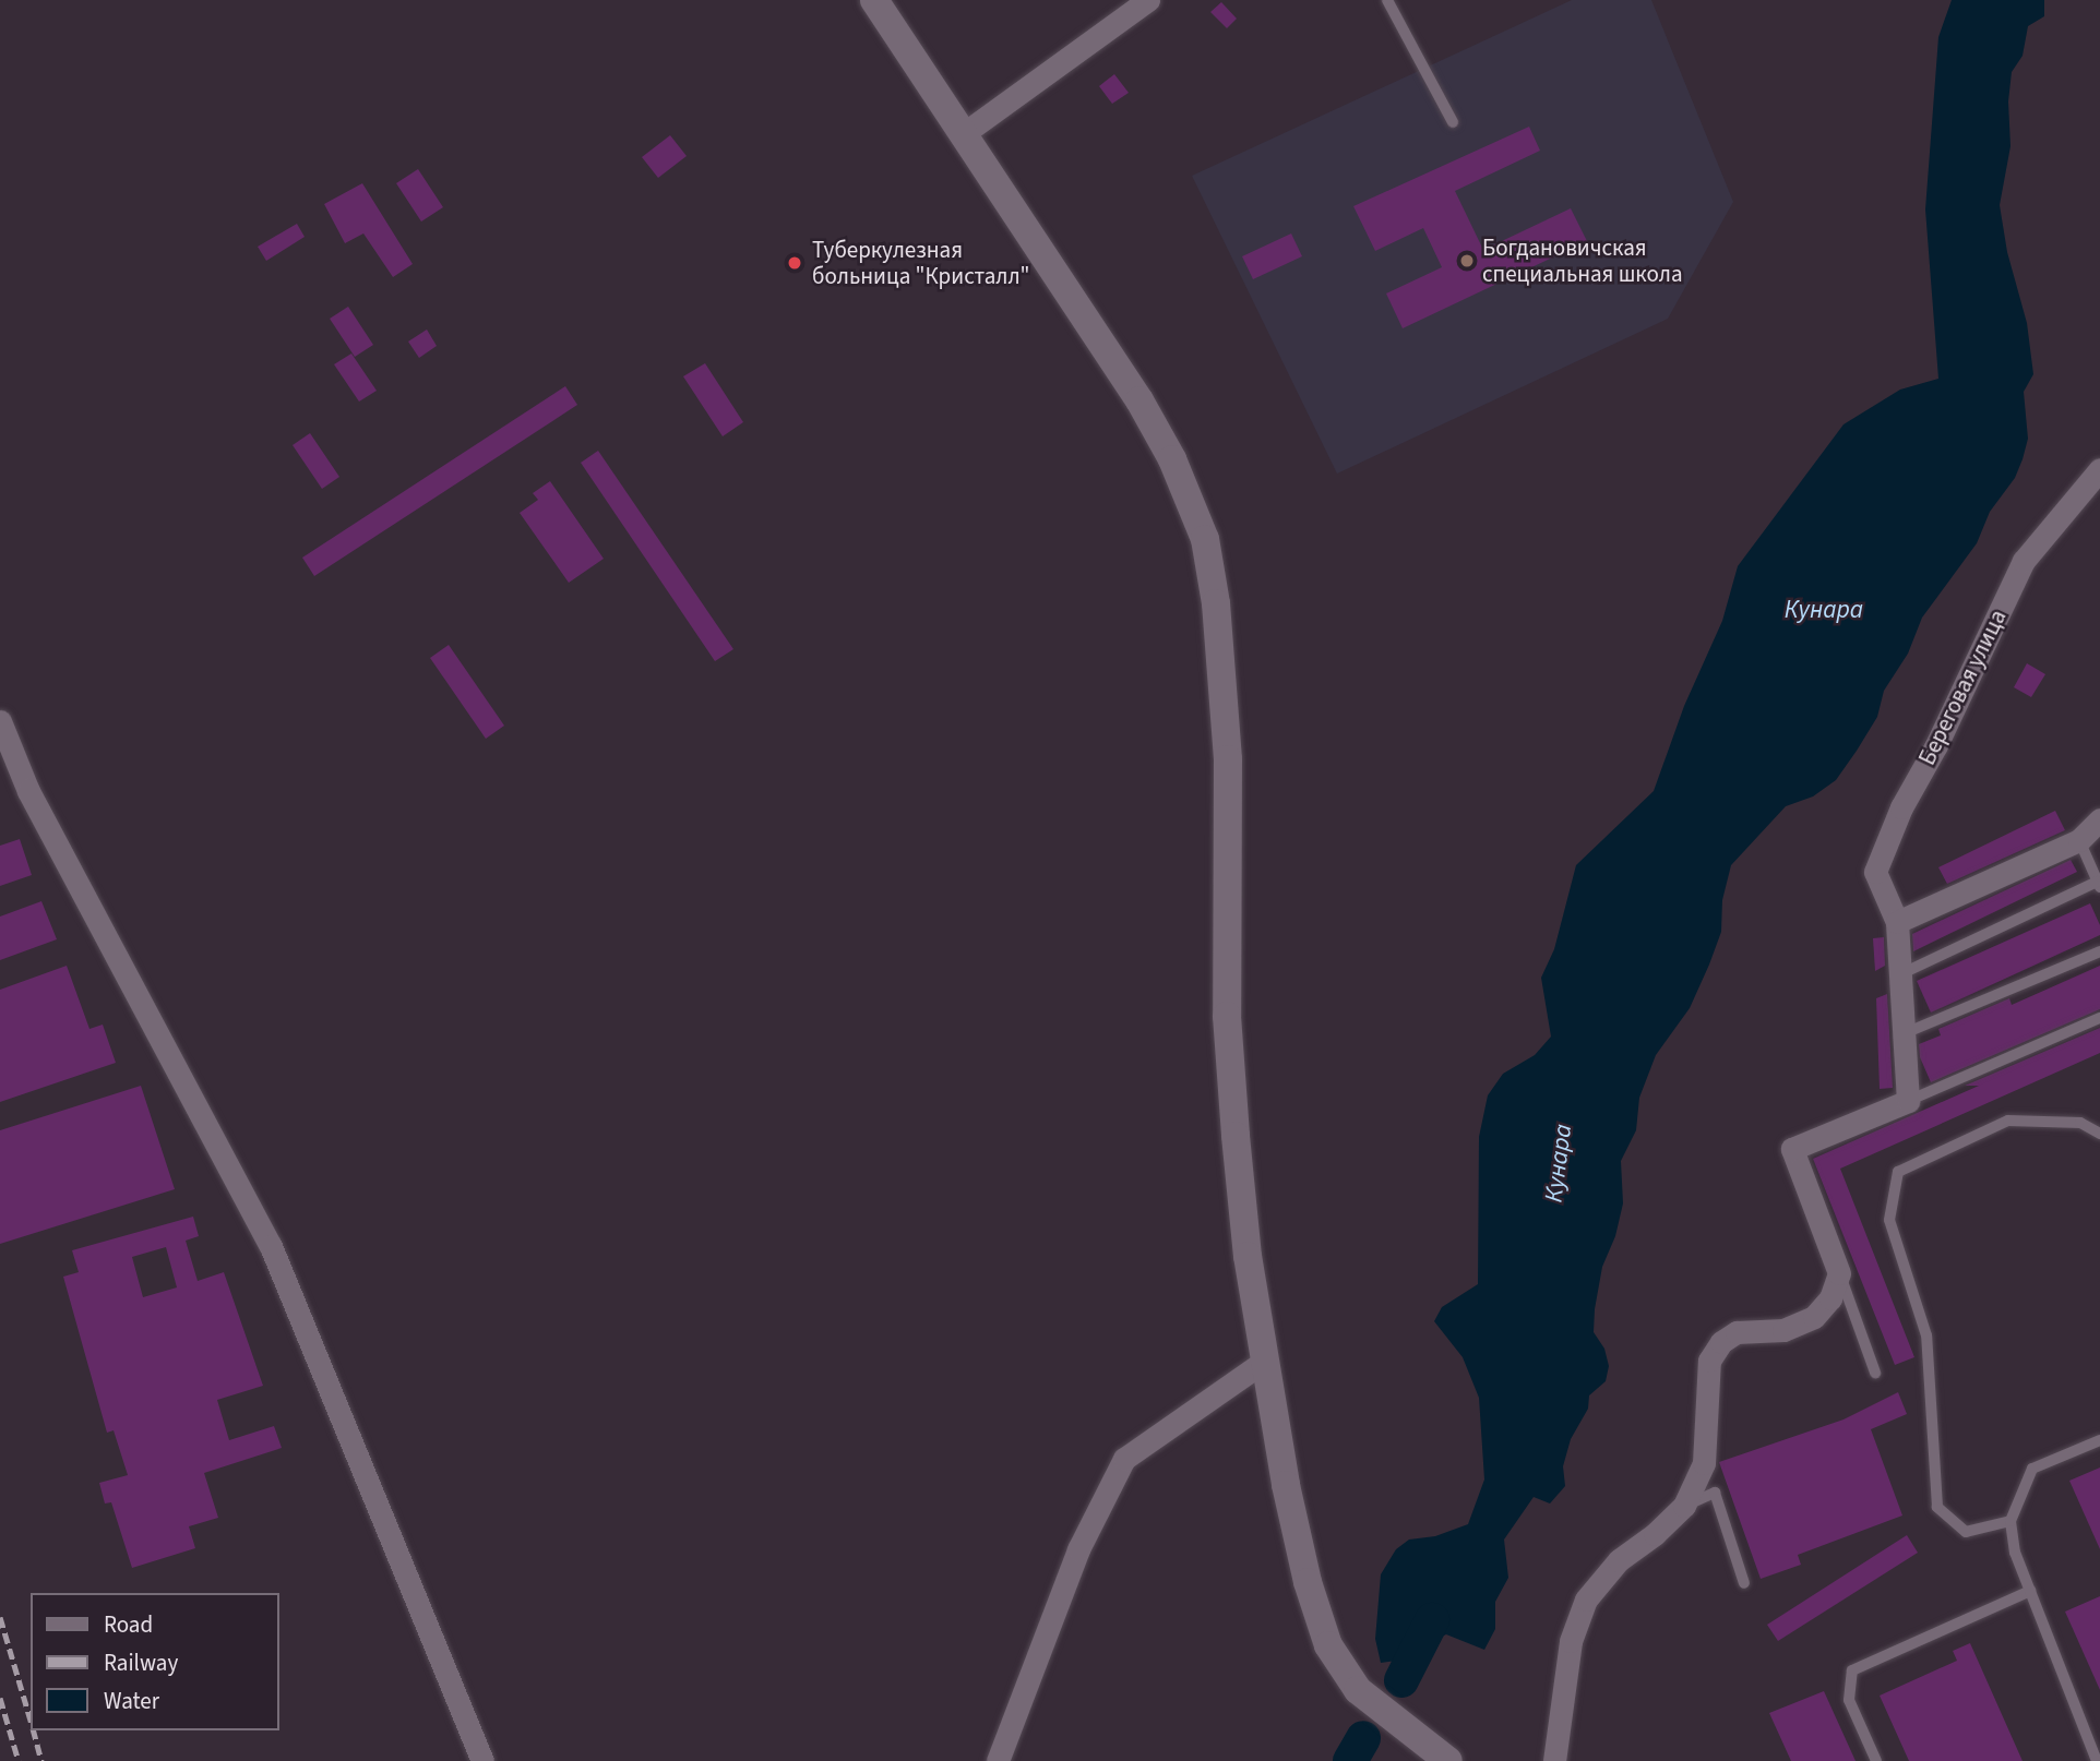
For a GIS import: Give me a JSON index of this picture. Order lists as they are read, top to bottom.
{
  "streets": {
    "street": ["Береговая улица"]
  },
  "water": ["Кунара"],
  "places": ["Богдановичская специальная школа", "Туберкулезная больница \"Кристалл\""],
  "legend": ["Road", "Railway", "Water"]
}
